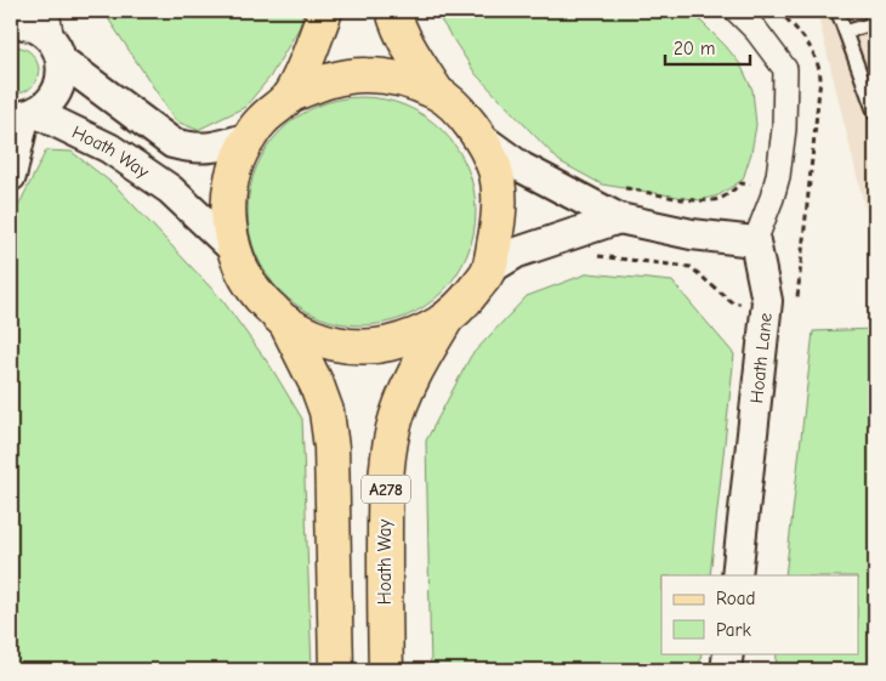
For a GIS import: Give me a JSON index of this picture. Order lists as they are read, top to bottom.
{
  "streets": {
    "main road": ["Hoath Way", "A278"],
    "street": ["Hoath Lane"]
  },
  "legend": ["Road", "Park"],
  "scale_bar": "20 m"
}
